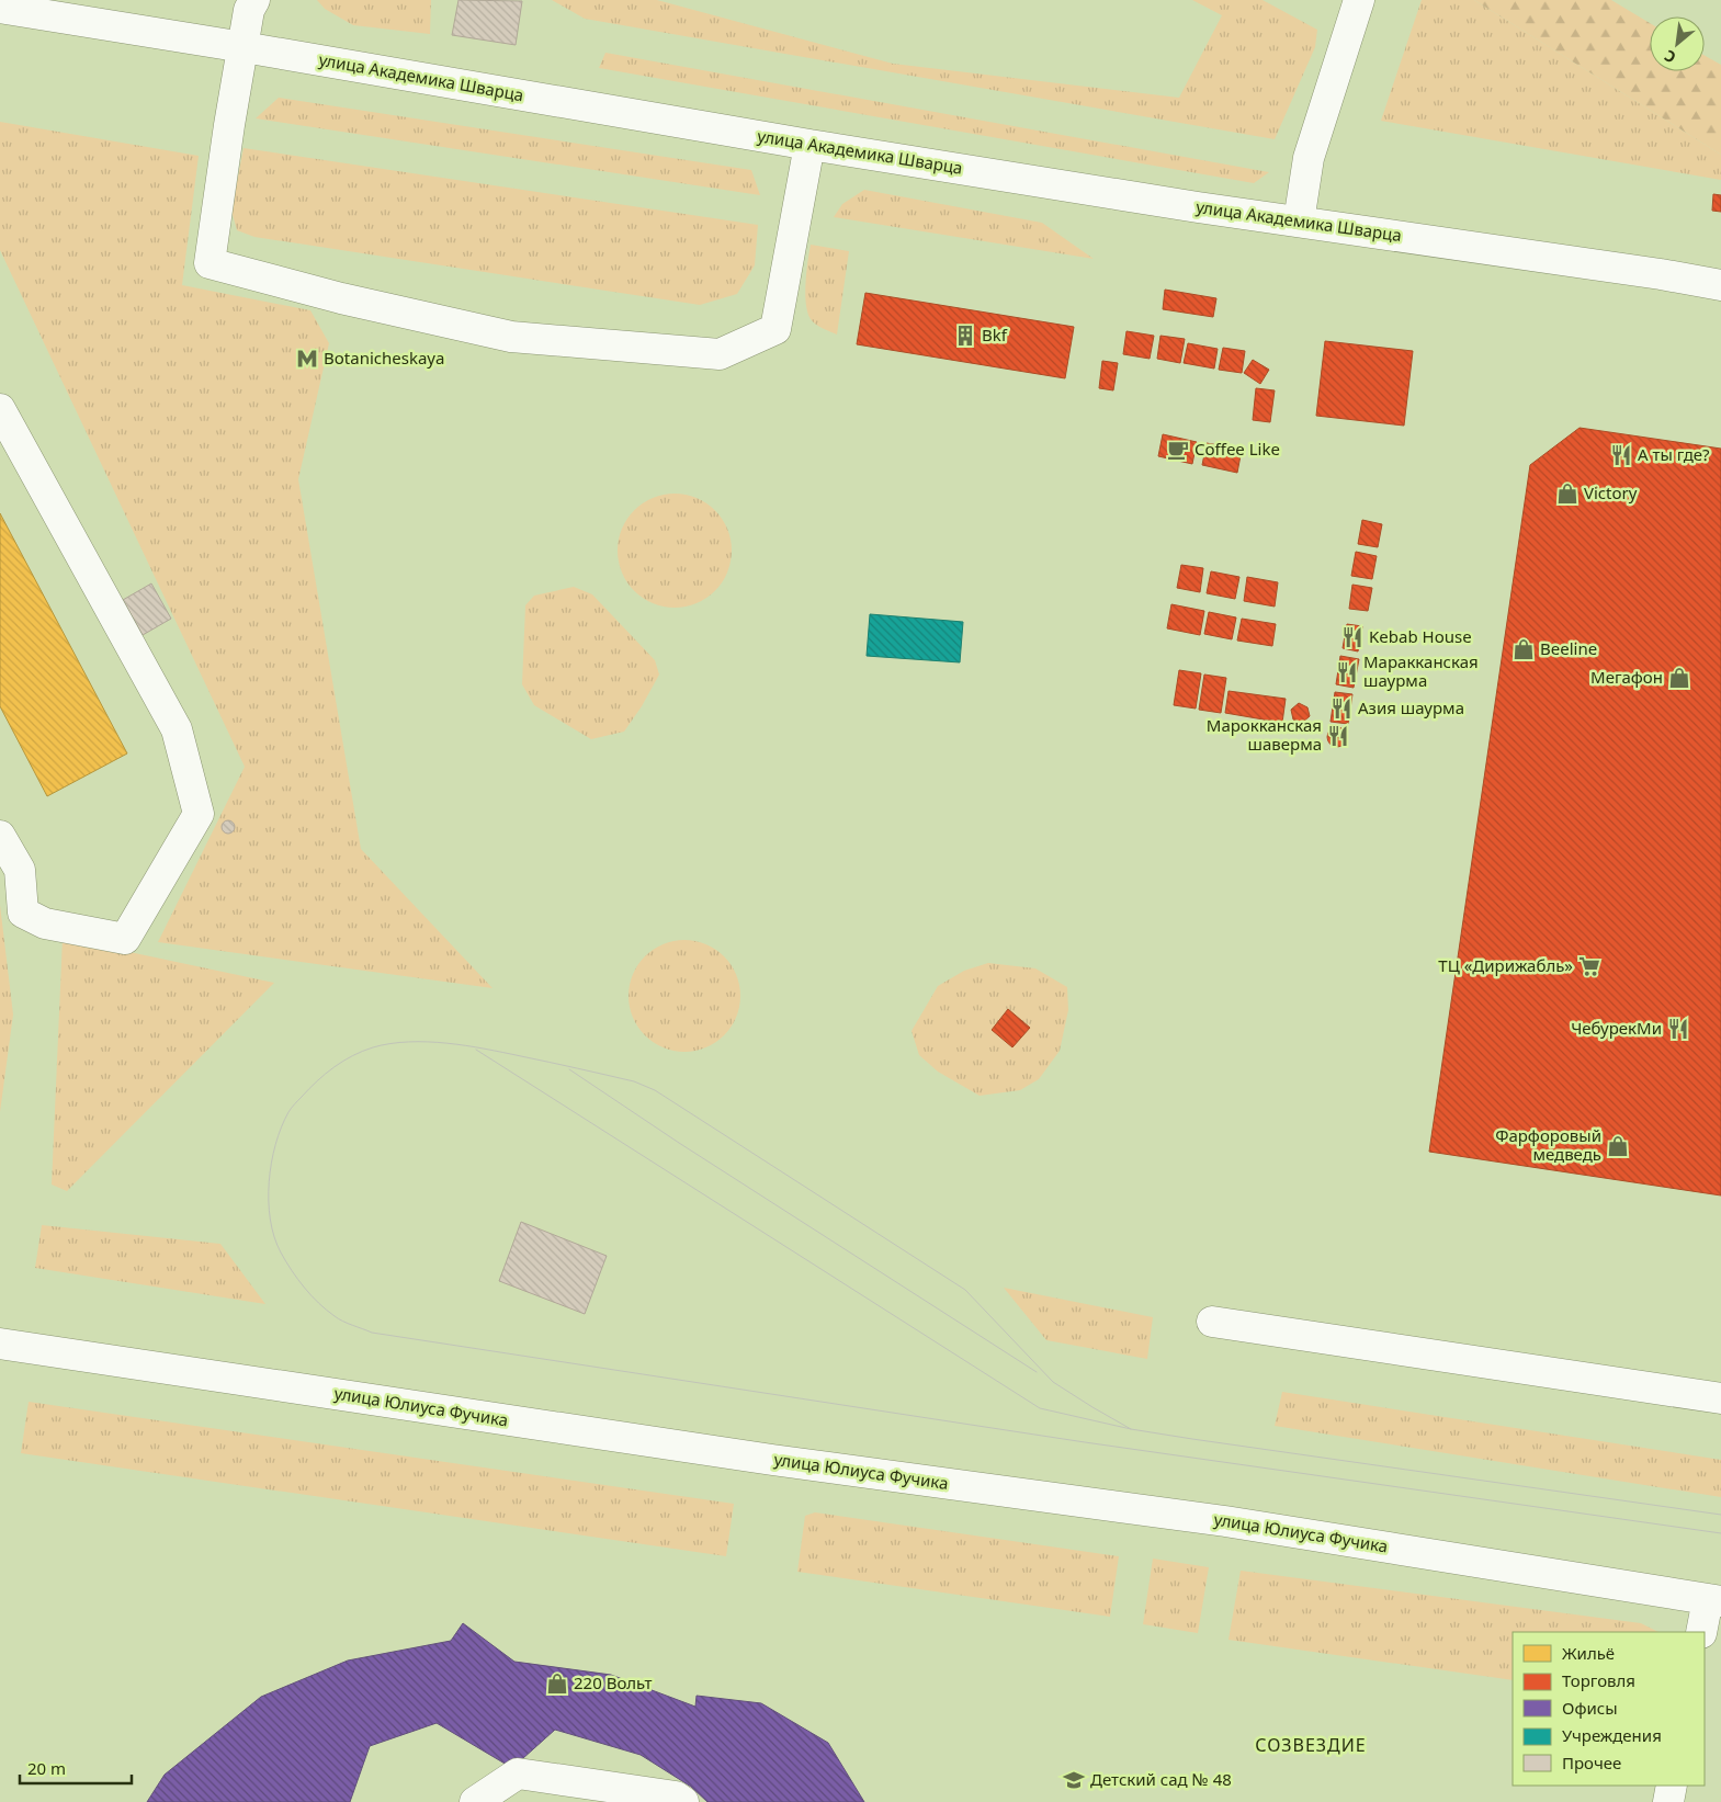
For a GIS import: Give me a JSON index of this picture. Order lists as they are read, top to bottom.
{
  "streets": {
    "street": ["улица Академика Шварца", "улица Юлиуса Фучика"]
  },
  "districts": ["СОЗВЕЗДИЕ"],
  "places": {
    "building": ["Bkf"],
    "metro station": ["Botanicheskaya"],
    "cafe": ["Coffee Like"],
    "restaurant": [
      "А ты где?",
      "Kebab House",
      "Маракканская шаурма",
      "Азия шаурма",
      "Марокканская шаверма",
      "ЧебурекМи"
    ],
    "shop": [
      "Victory",
      "Beeline",
      "Мегафон",
      "Фарфоровый медведь",
      "220 Вольт"
    ],
    "supermarket": ["ТЦ «Дирижабль»"],
    "school or university": ["Детский сад № 48"]
  },
  "legend": [
    "Жильё",
    "Торговля",
    "Офисы",
    "Учреждения",
    "Прочее"
  ],
  "scale_bar": "20 m",
  "north": "bottom left"
}
